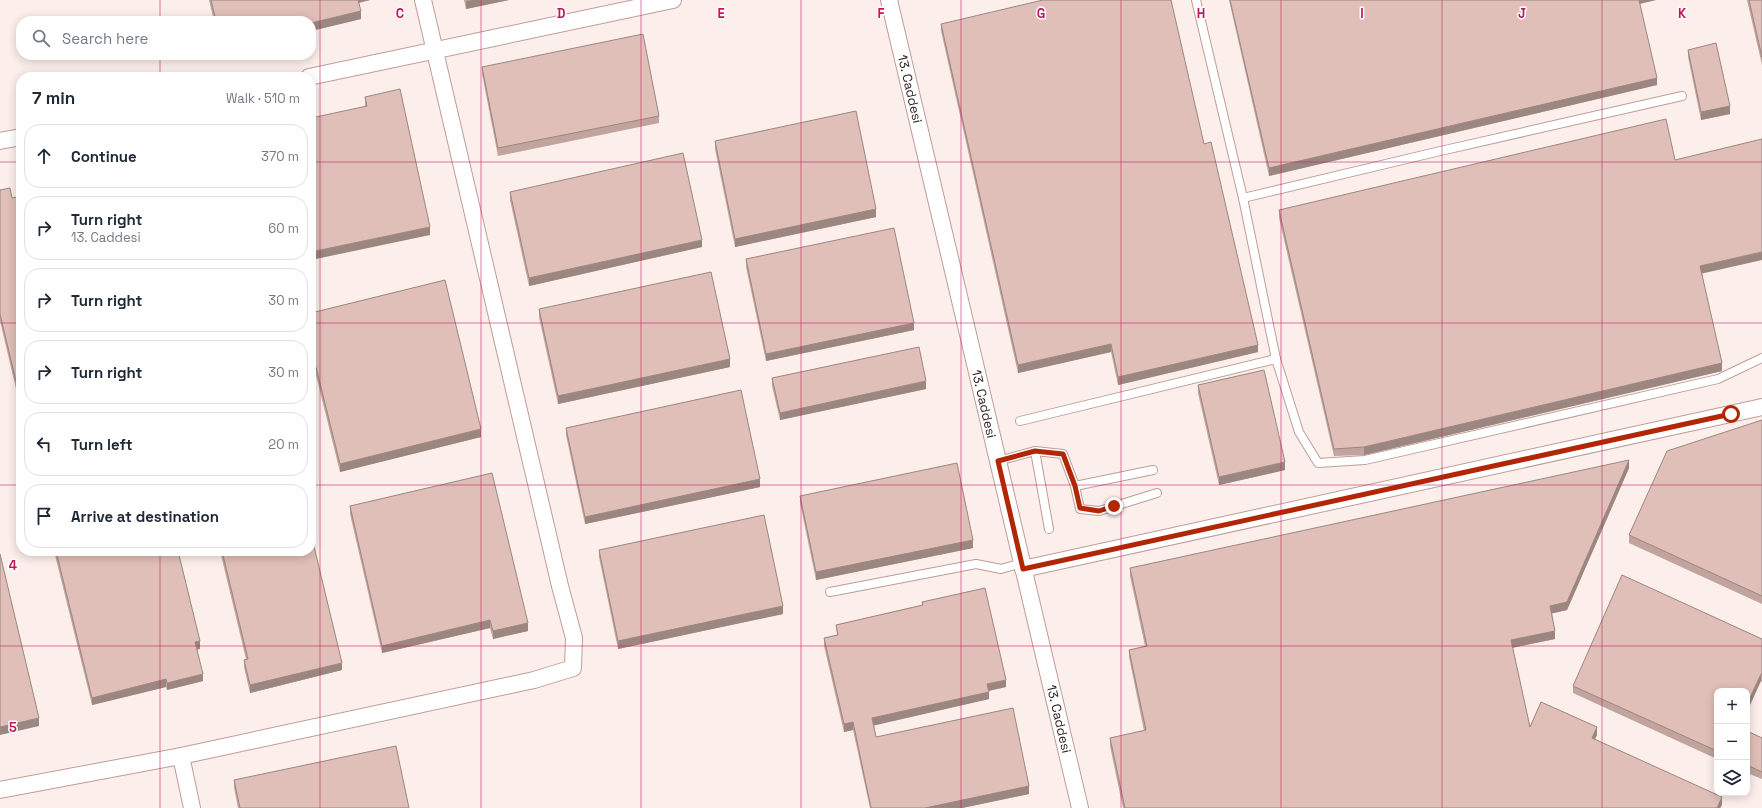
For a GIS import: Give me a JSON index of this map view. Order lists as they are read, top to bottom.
{
  "streets": {
    "street": ["13. Caddesi"]
  },
  "page": {
    "search": "Search here",
    "heading": ["7 min", "Walk · 510 m"],
    "list": [
      ["Continue", "370 m"],
      ["Turn right", "13. Caddesi", "60 m"],
      ["Turn right", "30 m"],
      ["Turn right", "30 m"],
      ["Turn left", "20 m"],
      "Arrive at destination"
    ],
    "map_buttons": ["+", "−"]
  },
  "grid": {
    "columns": [
      "C",
      "D",
      "E",
      "F",
      "G",
      "H",
      "I",
      "J",
      "K"
    ],
    "rows": ["4", "5"]
  }
}
